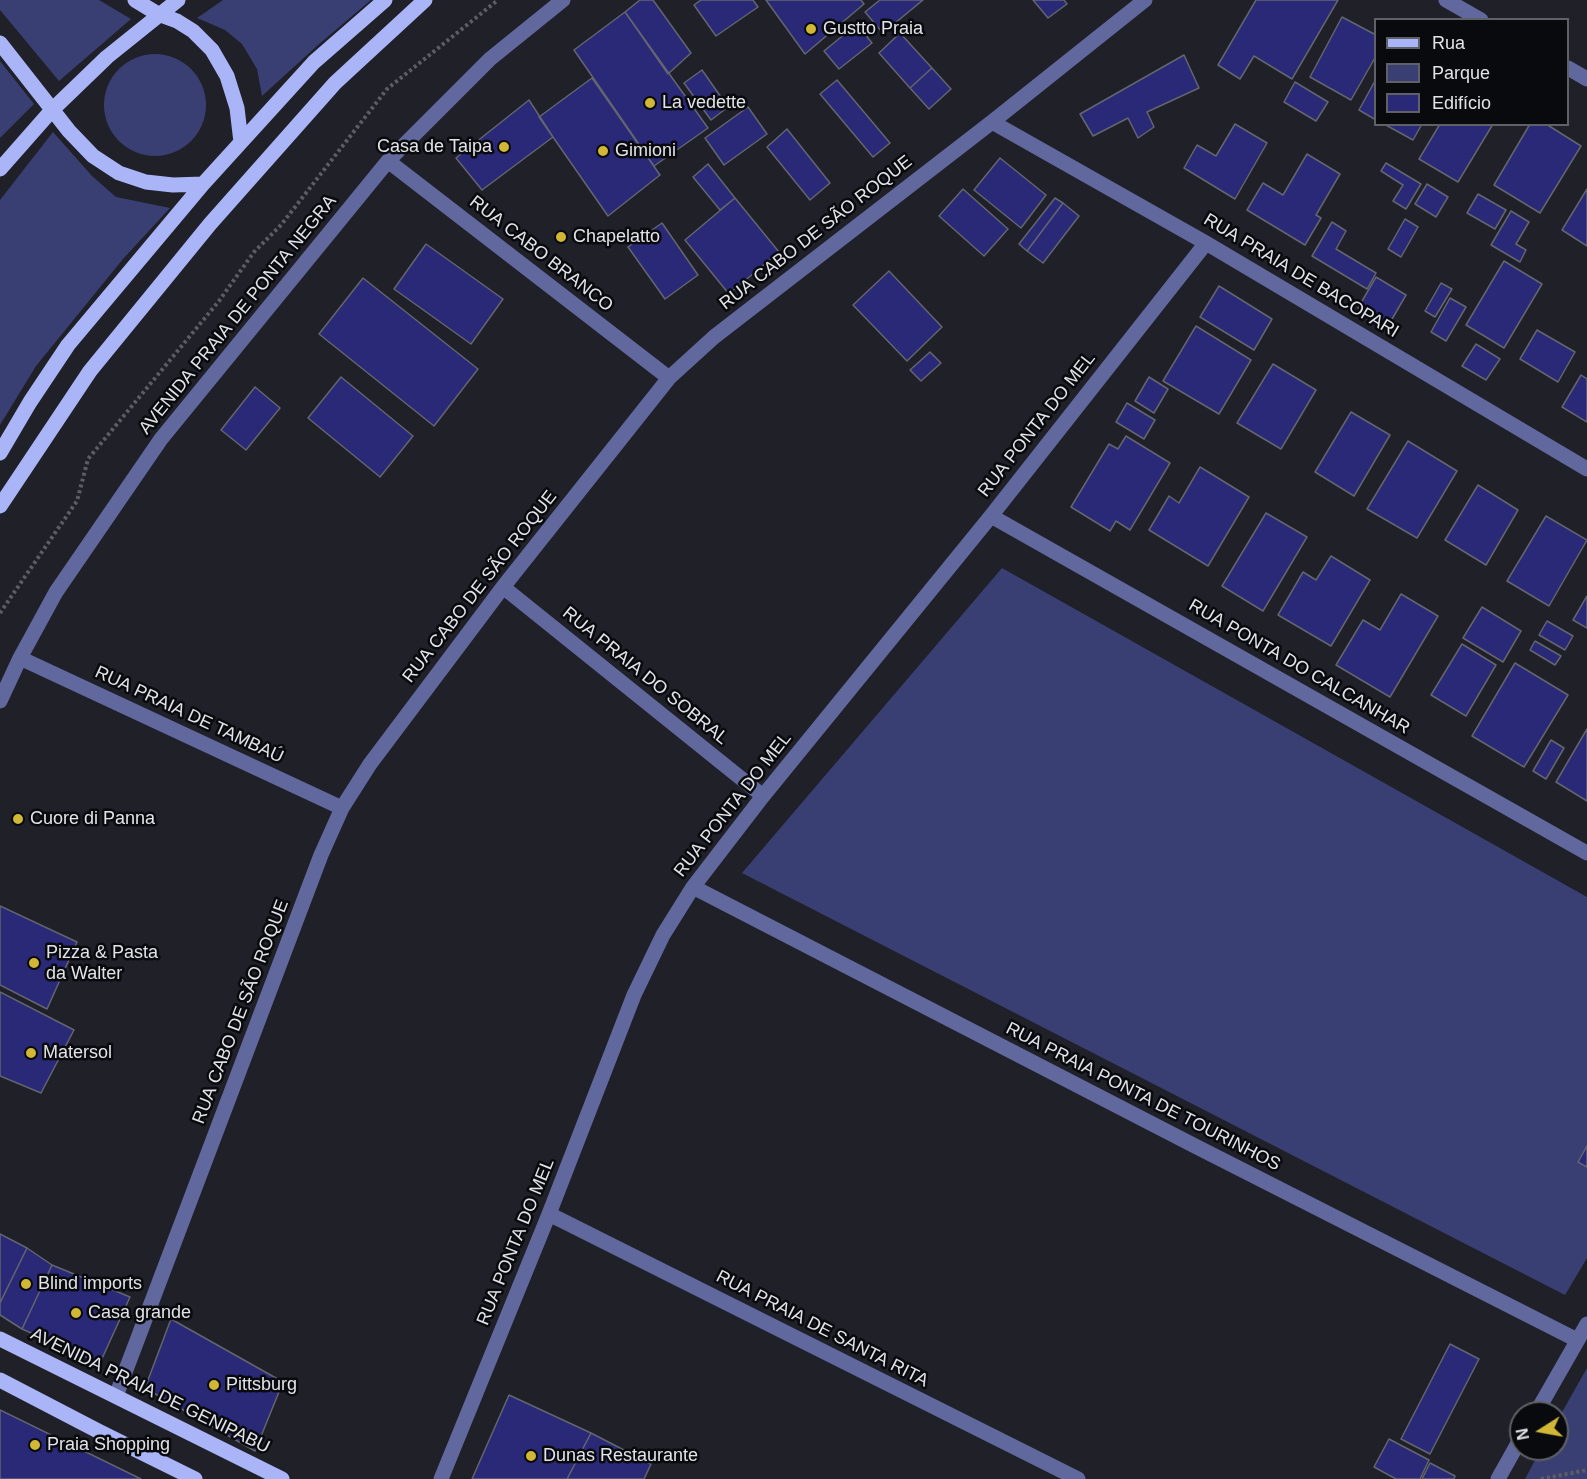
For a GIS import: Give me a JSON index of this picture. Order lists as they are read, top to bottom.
{
  "streets": {
    "main road": ["AVENIDA PRAIA DE GENIPABU"],
    "street": [
      "RUA CABO DE SÃO ROQUE",
      "RUA CABO BRANCO",
      "RUA PRAIA DE BACOPARI",
      "AVENIDA PRAIA DE PONTA NEGRA",
      "RUA PONTA DO MEL",
      "RUA PONTA DO CALCANHAR",
      "RUA PRAIA DO SOBRAL",
      "RUA PRAIA DE TAMBAÚ",
      "RUA PRAIA PONTA DE TOURINHOS",
      "RUA PRAIA DE SANTA RITA"
    ]
  },
  "crossings": [
    ["RUA CABO DE SÃO ROQUE", "RUA CABO BRANCO"],
    ["RUA CABO DE SÃO ROQUE", "RUA PRAIA DE BACOPARI"],
    ["RUA CABO DE SÃO ROQUE", "RUA PRAIA DO SOBRAL"],
    ["RUA CABO DE SÃO ROQUE", "RUA PRAIA DE TAMBAÚ"],
    ["RUA CABO DE SÃO ROQUE", "AVENIDA PRAIA DE GENIPABU"],
    ["RUA CABO BRANCO", "AVENIDA PRAIA DE PONTA NEGRA"],
    ["RUA PRAIA DE BACOPARI", "RUA PONTA DO MEL"],
    ["AVENIDA PRAIA DE PONTA NEGRA", "RUA PRAIA DE TAMBAÚ"],
    ["RUA PONTA DO MEL", "RUA PONTA DO CALCANHAR"],
    ["RUA PONTA DO MEL", "RUA PRAIA DO SOBRAL"],
    ["RUA PONTA DO MEL", "RUA PRAIA PONTA DE TOURINHOS"],
    ["RUA PONTA DO MEL", "RUA PRAIA DE SANTA RITA"]
  ],
  "places": [
    "Gustto Praia",
    "La vedette",
    "Casa de Taipa",
    "Gimioni",
    "Chapelatto",
    "Cuore di Panna",
    "Pizza & Pasta da Walter",
    "Matersol",
    "Blind imports",
    "Casa grande",
    "Pittsburg",
    "Praia Shopping",
    "Dunas Restaurante"
  ],
  "legend": ["Rua", "Parque", "Edifício"],
  "north": "left"
}
